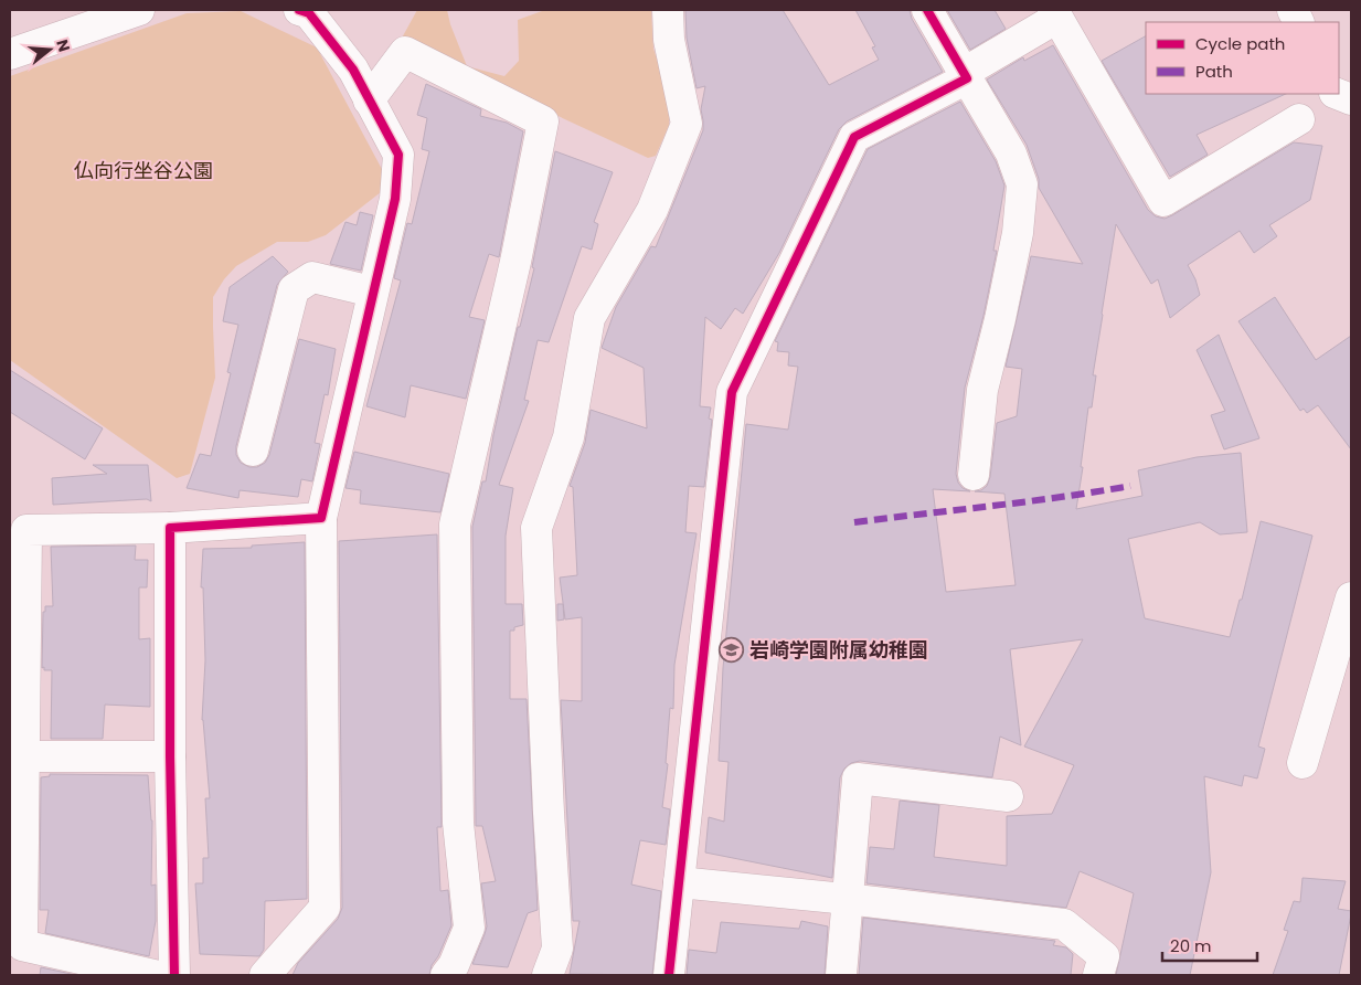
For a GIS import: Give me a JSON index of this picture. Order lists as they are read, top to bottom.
{
  "parks": ["仏向行坐谷公園"],
  "places": {
    "school or university": ["岩崎学園附属幼稚園"]
  },
  "legend": ["Cycle path", "Path"],
  "scale_bar": "20 m",
  "north": "right"
}
